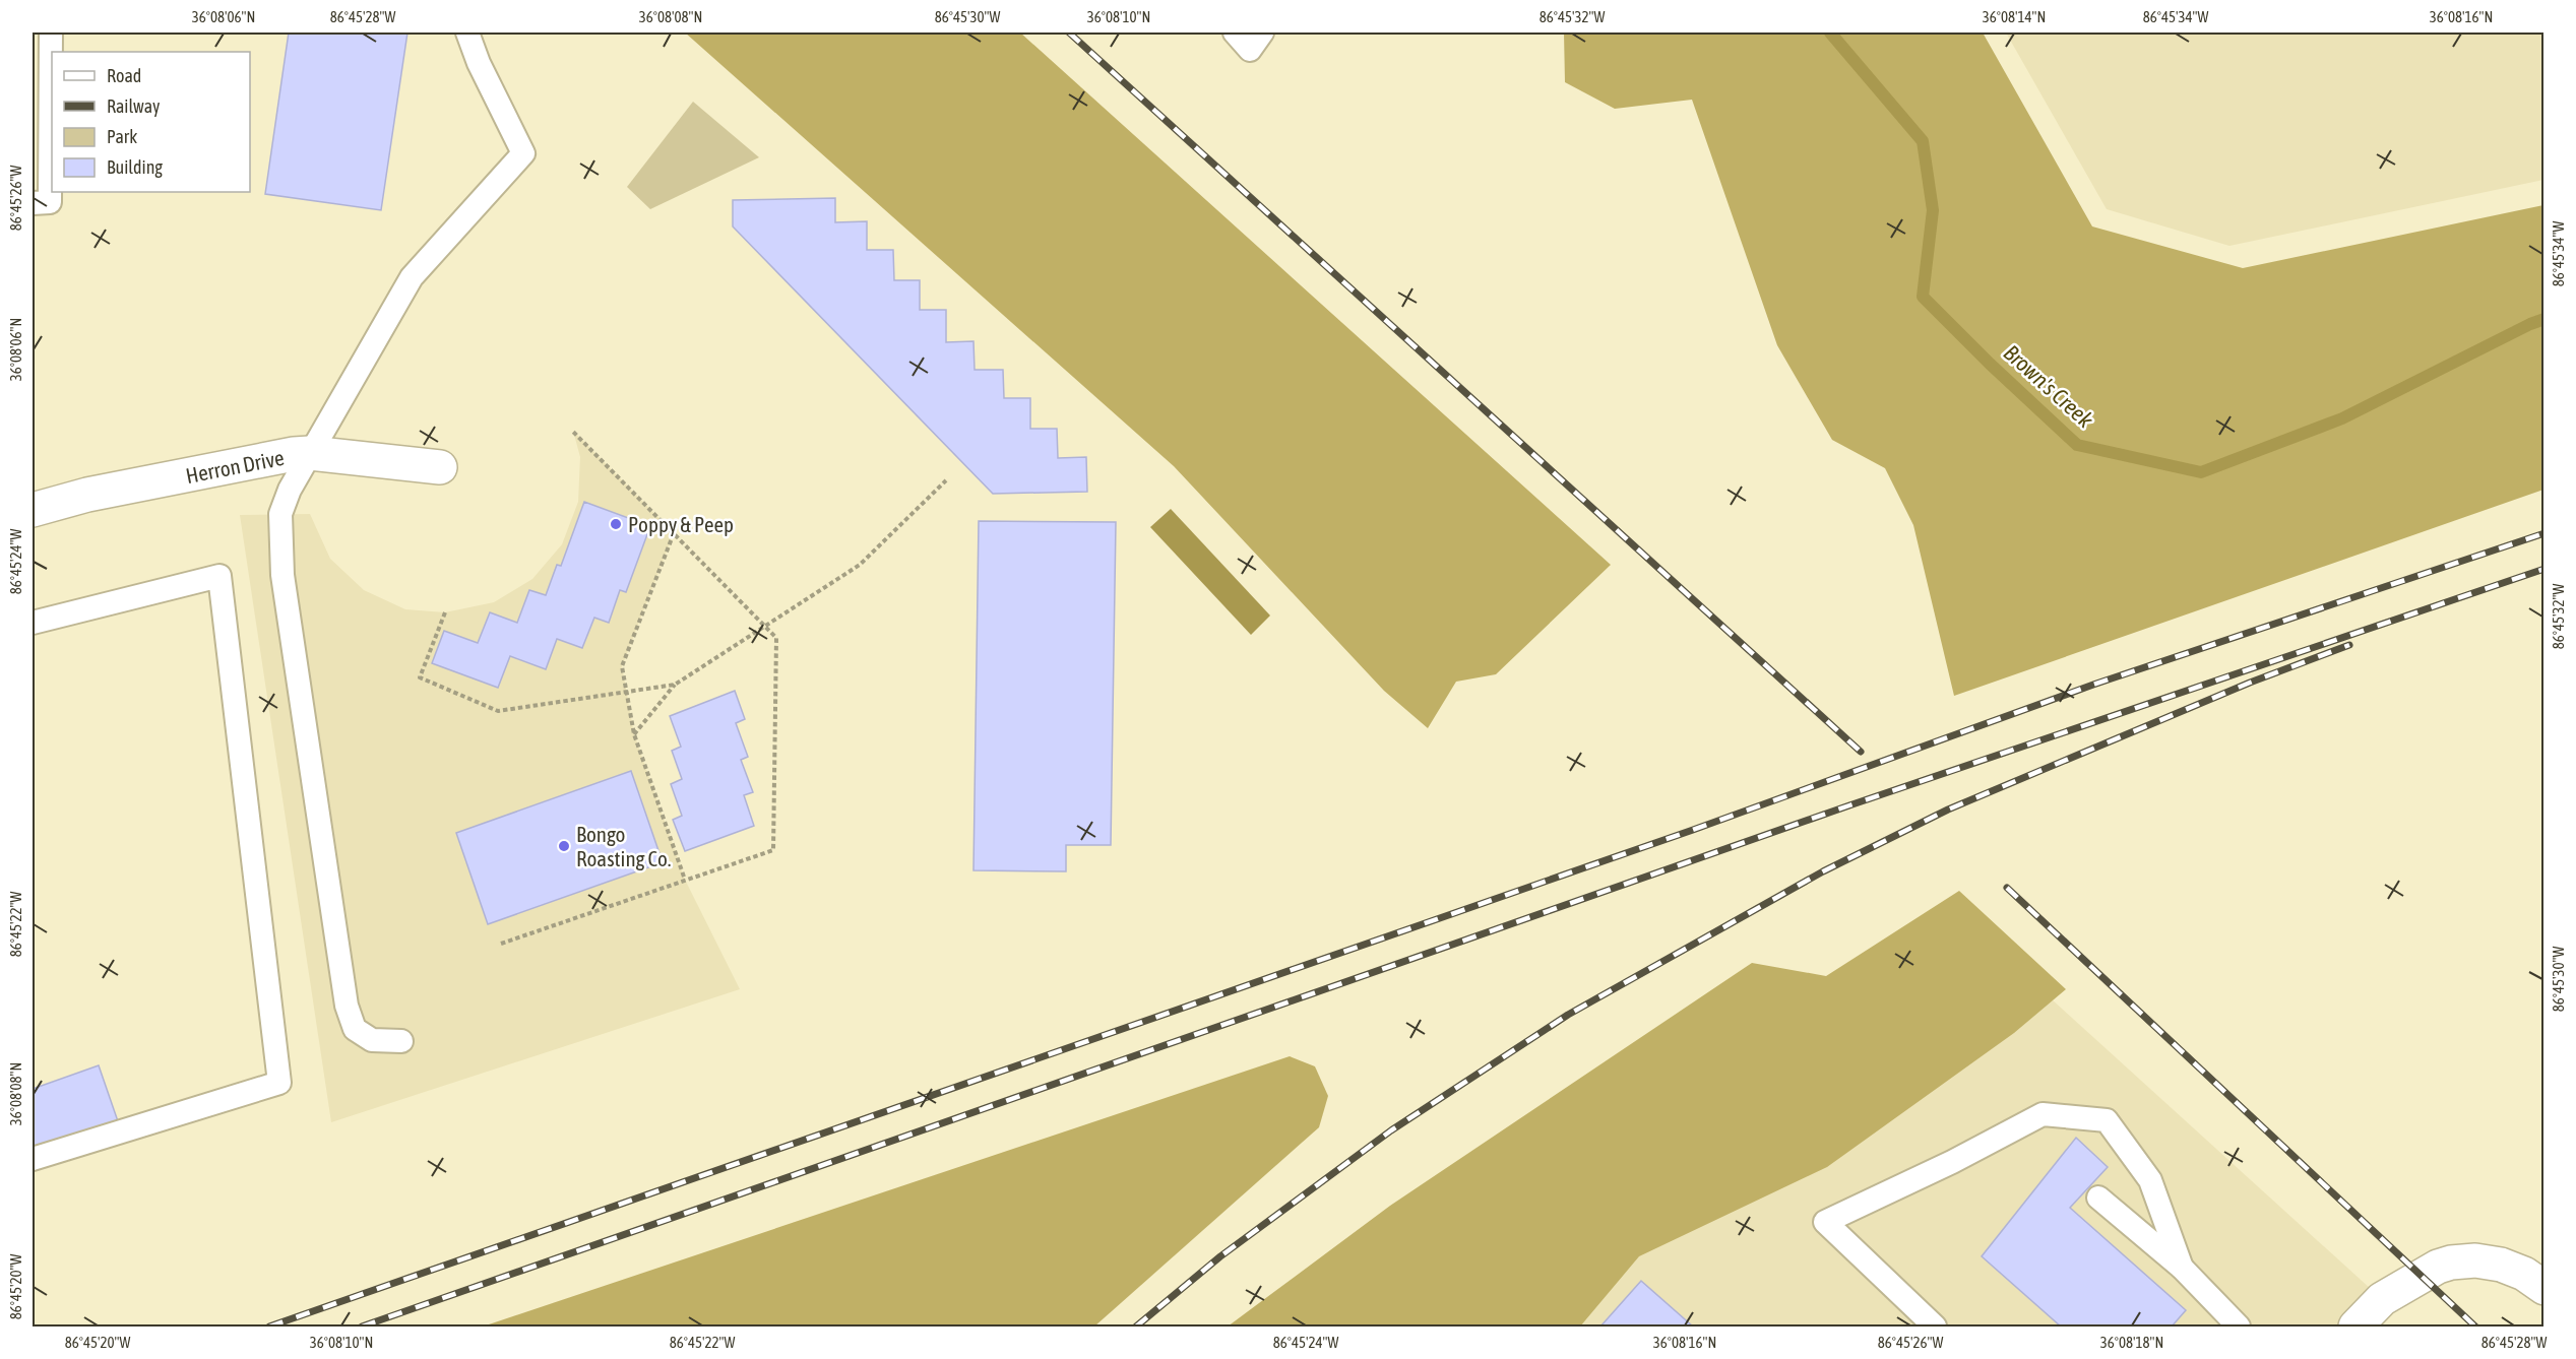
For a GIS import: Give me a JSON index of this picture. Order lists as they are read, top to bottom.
{
  "streets": {
    "street": ["Herron Drive"]
  },
  "water": ["Brown's Creek"],
  "places": ["Poppy & Peep", "Bongo Roasting Co."],
  "legend": [
    "Road",
    "Railway",
    "Park",
    "Building"
  ],
  "coordinates": [
    "36°08'06\"N",
    "86°45'28\"W",
    "36°08'08\"N",
    "86°45'30\"W",
    "36°08'10\"N",
    "86°45'32\"W",
    "36°08'14\"N",
    "86°45'34\"W",
    "36°08'16\"N",
    "86°45'26\"W",
    "86°45'24\"W",
    "86°45'22\"W",
    "86°45'20\"W",
    "36°08'18\"N"
  ]
}
